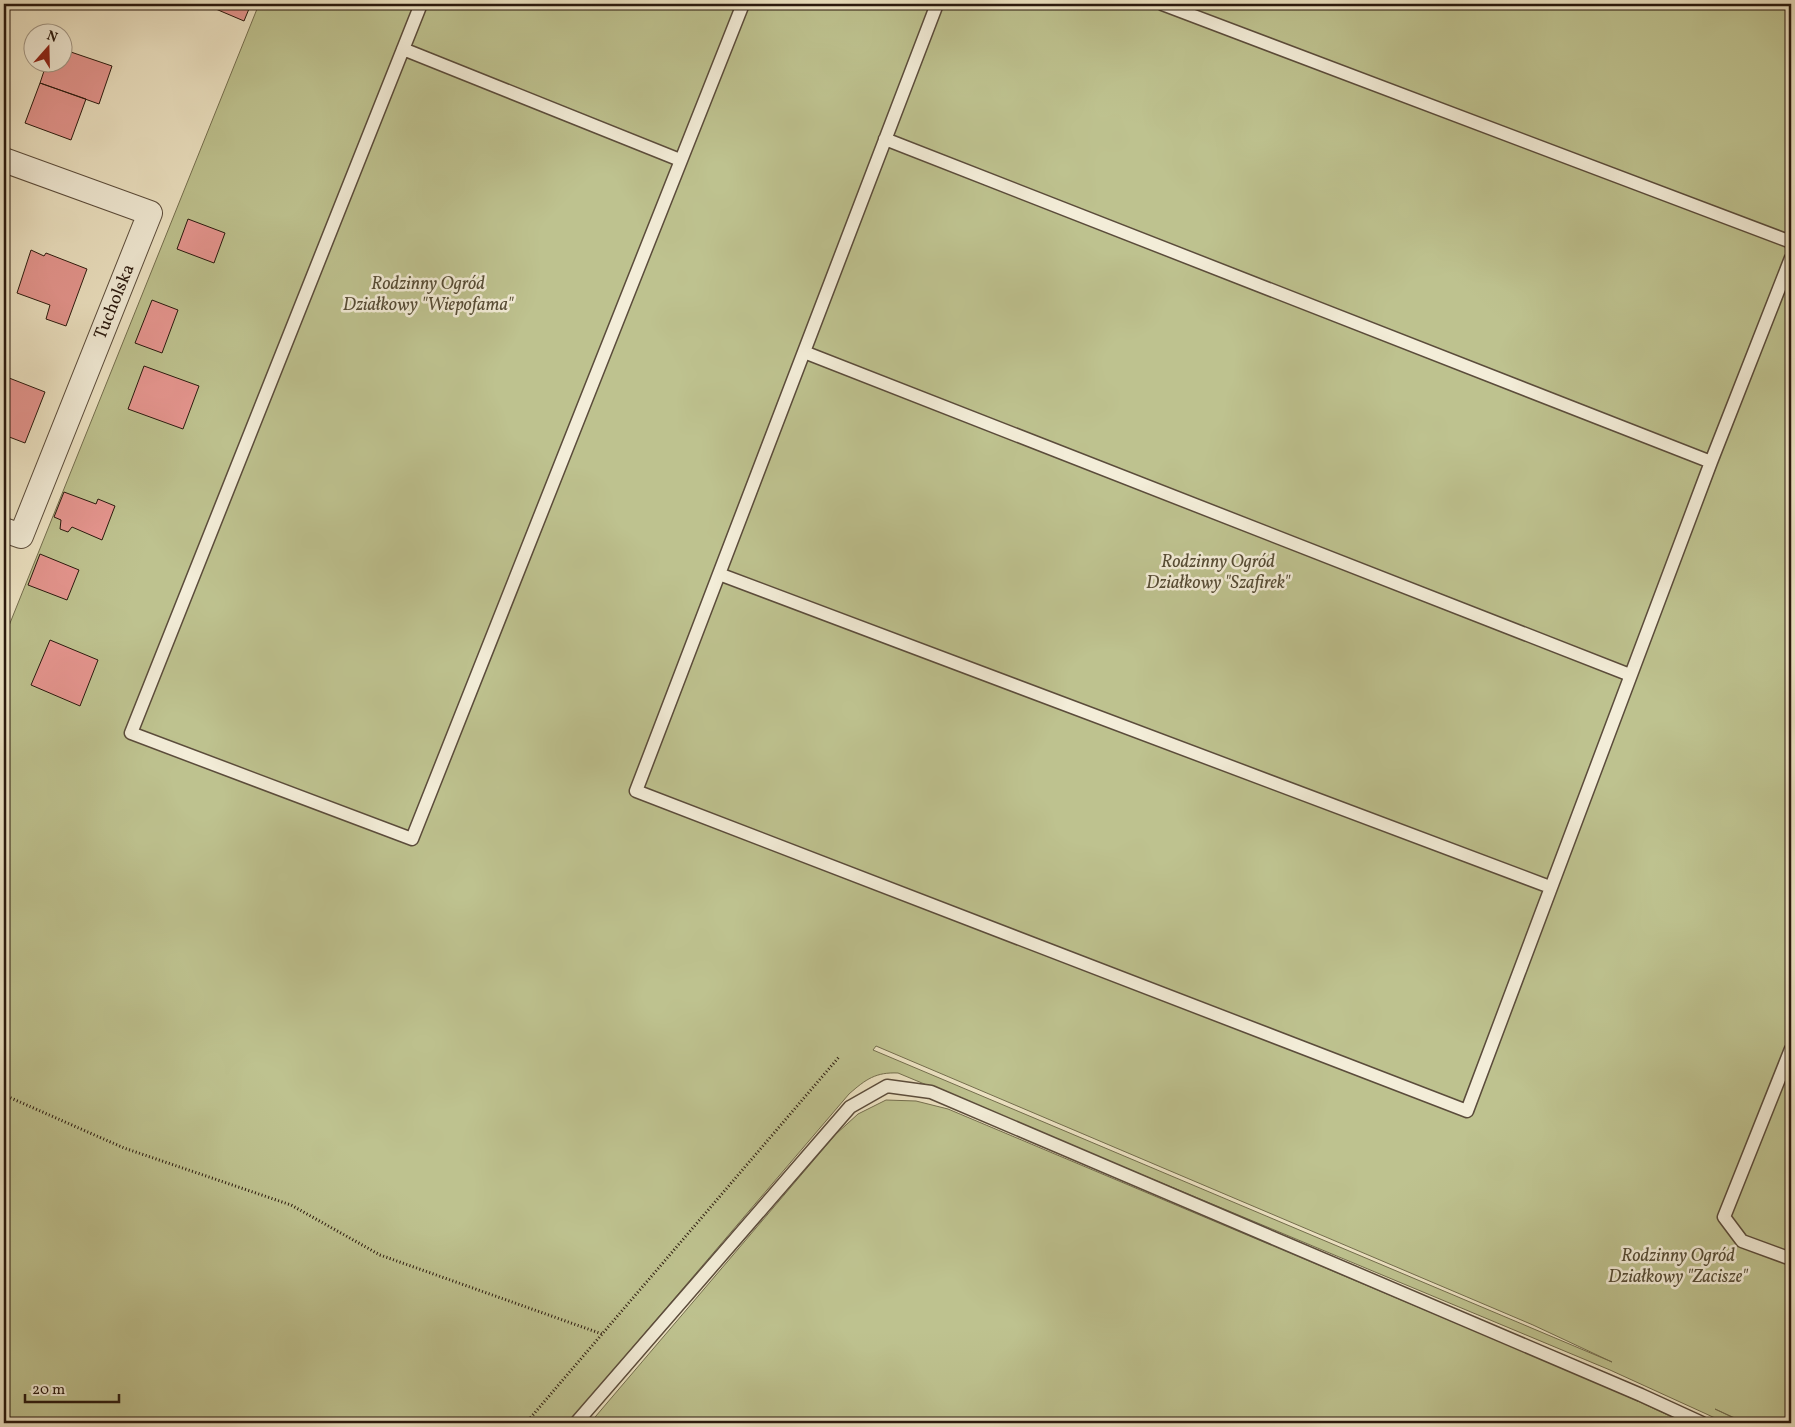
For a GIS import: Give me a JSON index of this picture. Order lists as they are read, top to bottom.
{
  "streets": {
    "street": ["Tucholska"]
  },
  "parks": ["Rodzinny Ogród Działkowy \"Wiepofama\"", "Rodzinny Ogród Działkowy \"Szafirek\"", "Rodzinny Ogród Działkowy \"Zacisze\""],
  "scale_bar": "20 m",
  "north": "top"
}
